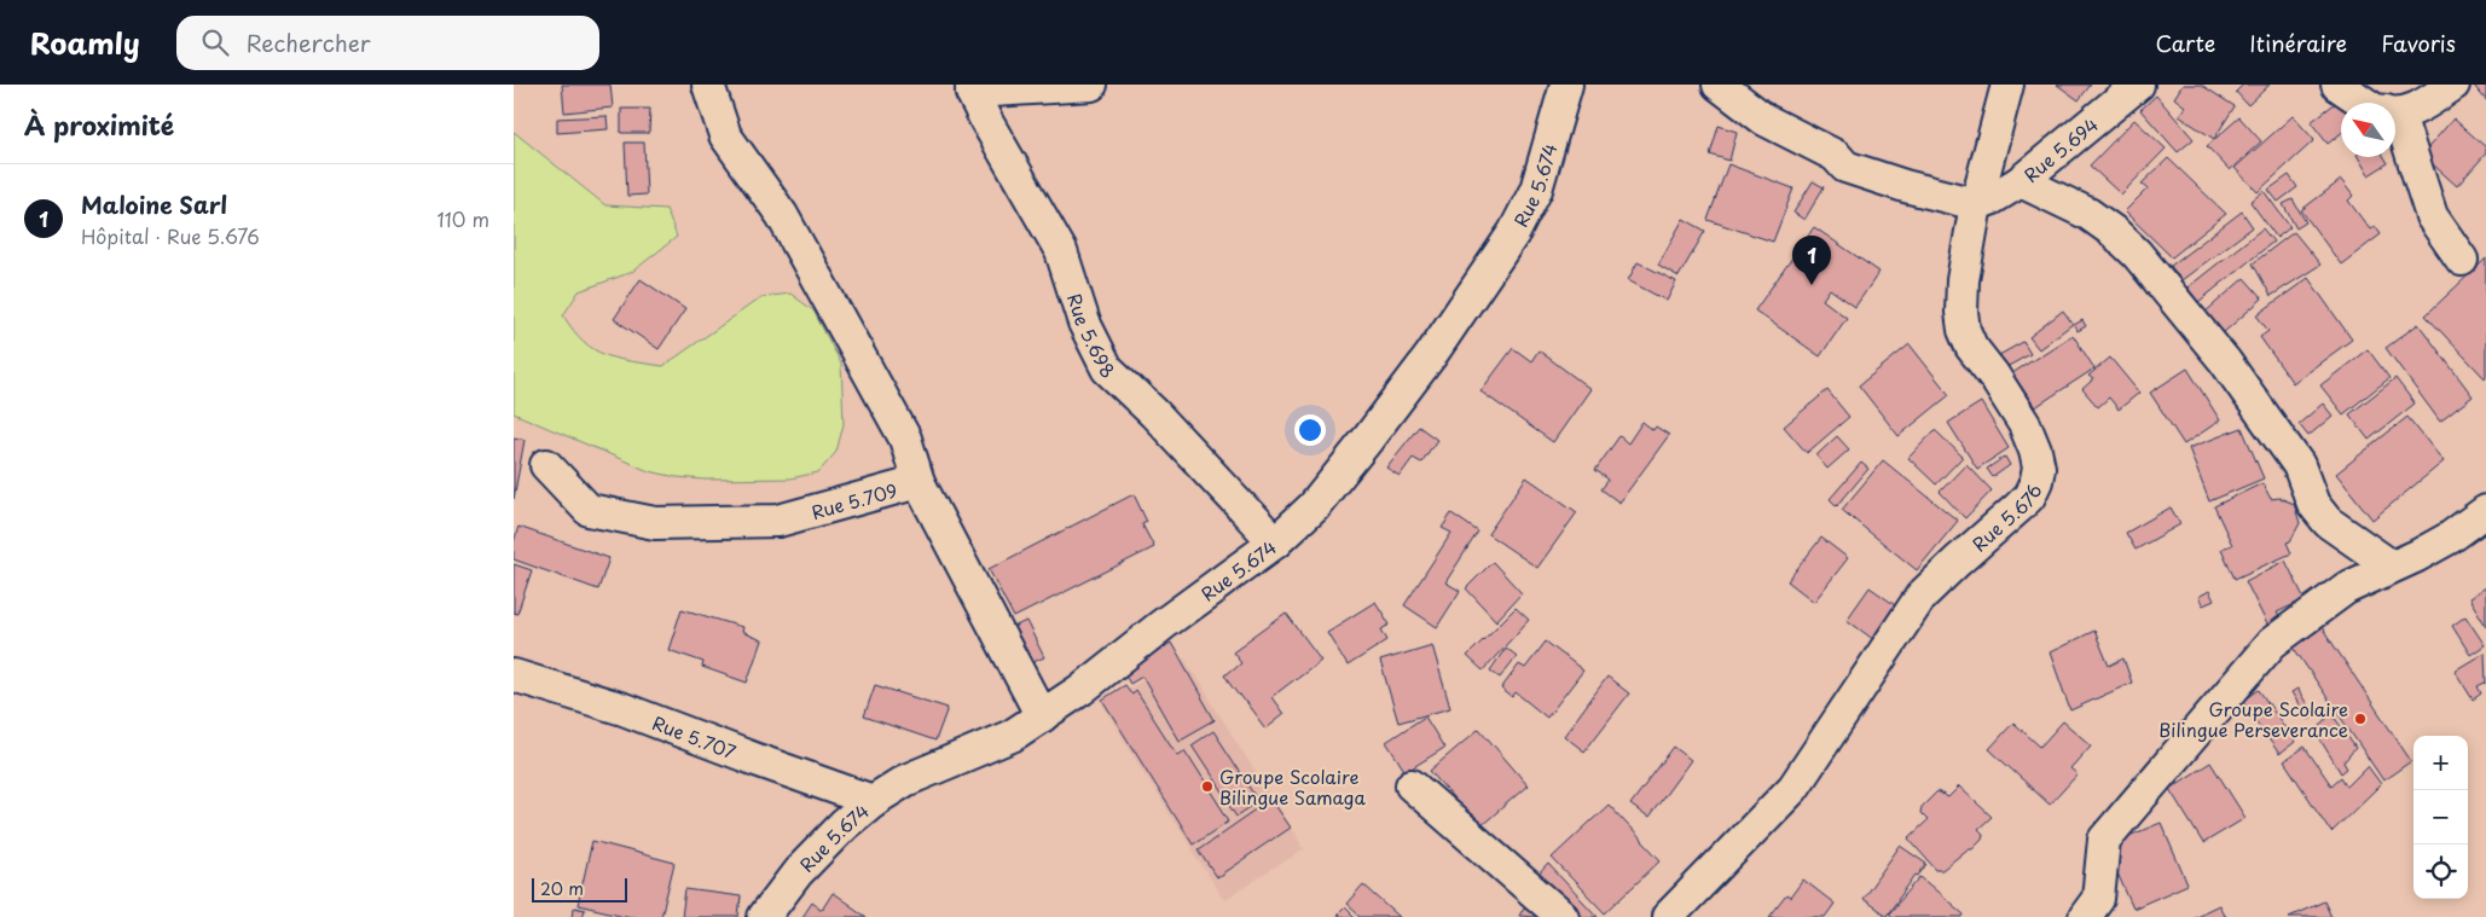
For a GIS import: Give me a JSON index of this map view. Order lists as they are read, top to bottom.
{
  "streets": {
    "street": [
      "Rue 5.694",
      "Rue 5.674",
      "Rue 5.698",
      "Rue 5.709",
      "Rue 5.676",
      "Rue 5.707"
    ]
  },
  "crossings": [
    ["Rue 5.694", "Rue 5.676"],
    ["Rue 5.674", "Rue 5.698"],
    ["Rue 5.674", "Rue 5.709"],
    ["Rue 5.674", "Rue 5.707"]
  ],
  "places": ["Groupe Scolaire Bilingue Perseverance", "Groupe Scolaire Bilingue Samaga"],
  "scale_bar": "20 m",
  "north": "top left",
  "page": {
    "header": "Roamly",
    "search": "Rechercher",
    "nav": ["Carte", "Itinéraire", "Favoris"],
    "heading": "À proximité",
    "list": [
      {
        "mark": "1",
        "name": "Maloine Sarl",
        "note": "Hôpital · Rue 5.676",
        "value": "110 m"
      }
    ],
    "pins": "1",
    "map_buttons": ["+", "−"],
    "scale": "20 m"
  }
}
